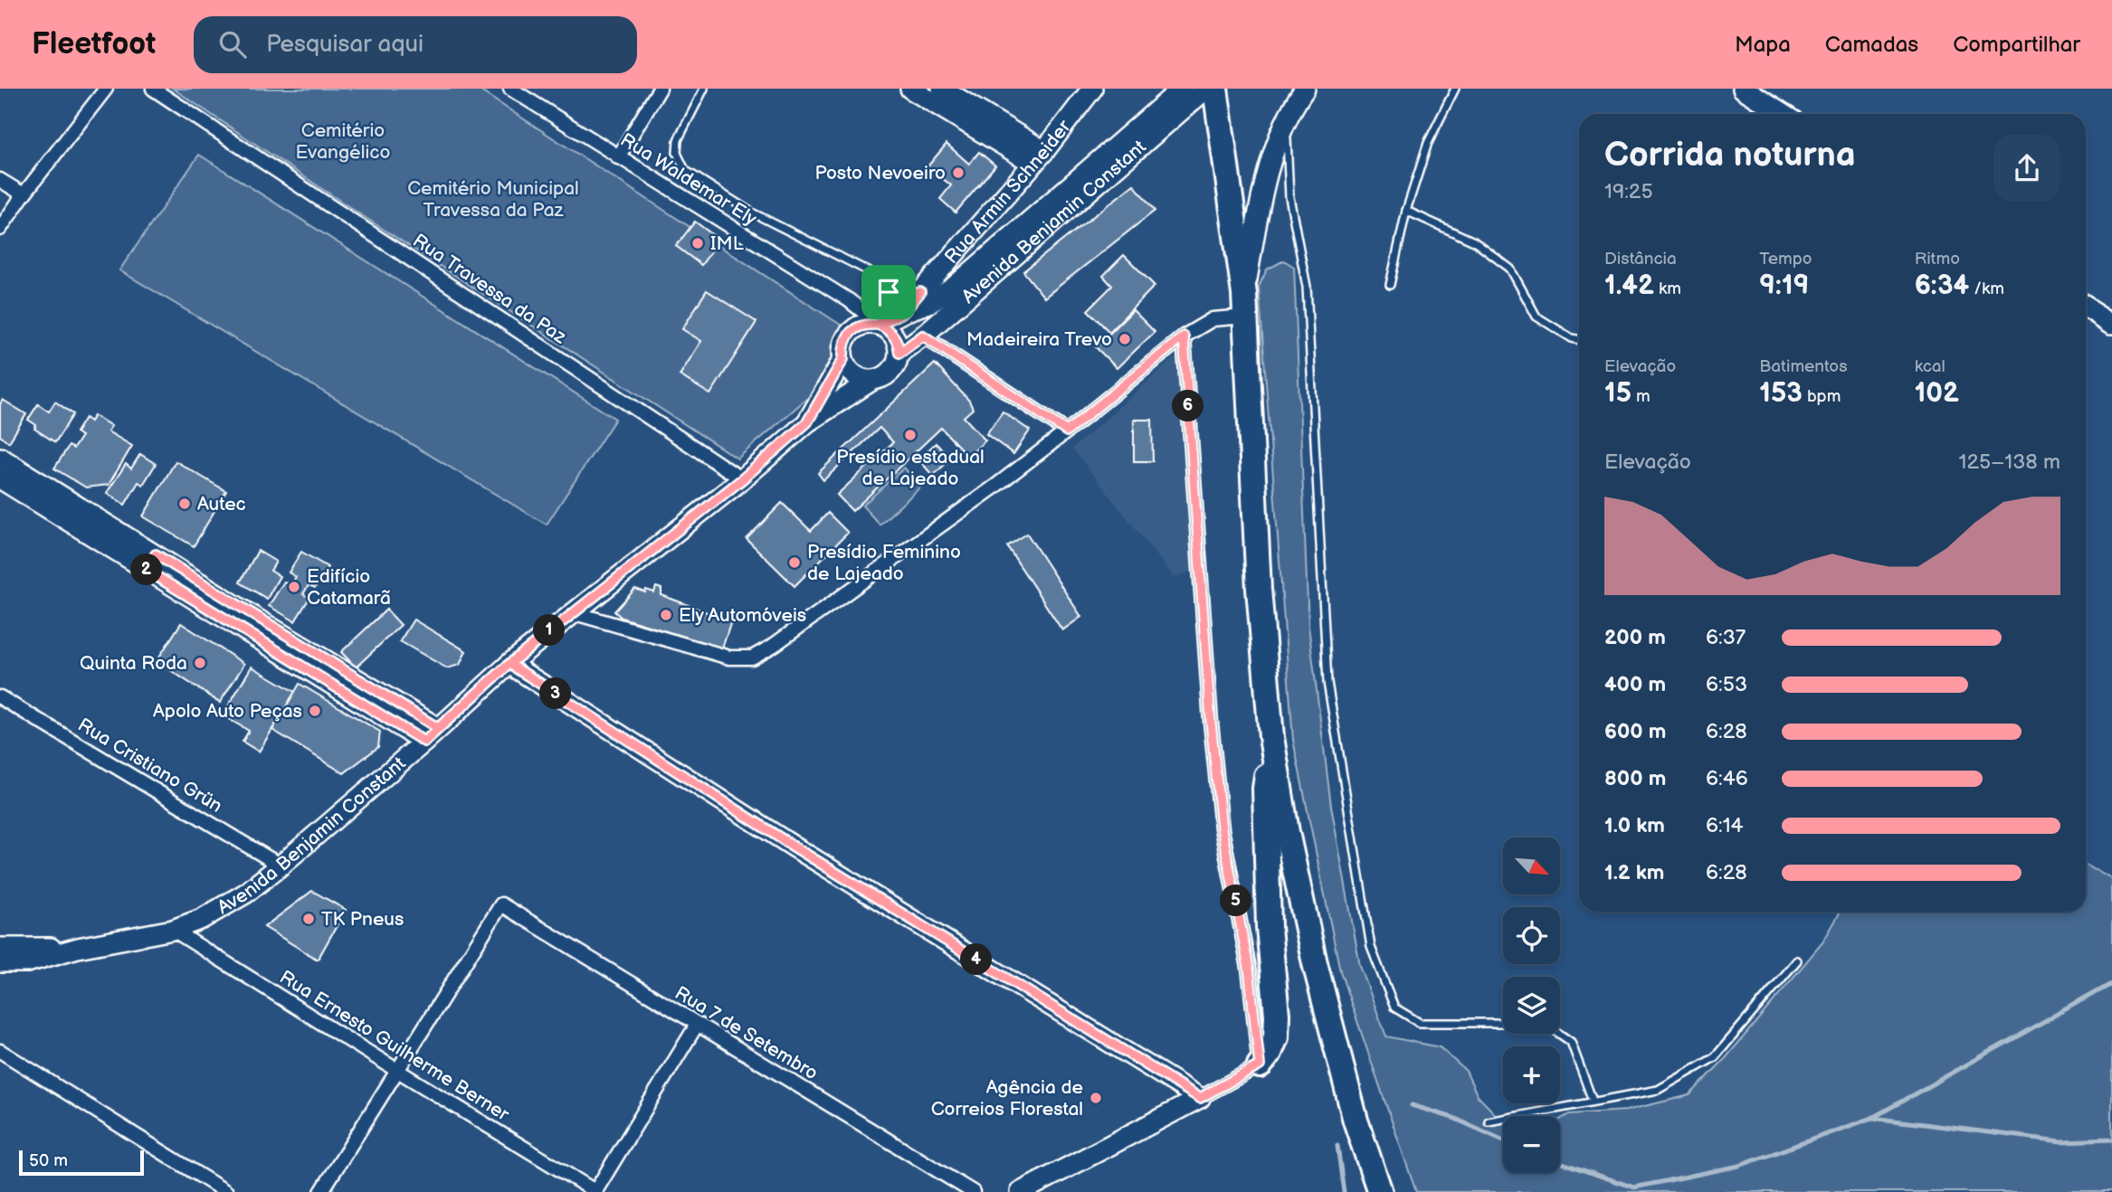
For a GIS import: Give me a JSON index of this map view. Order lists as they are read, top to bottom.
{
  "streets": {
    "main road": ["Rua Armin Schneider", "Avenida Benjamin Constant"],
    "street": [
      "Rua Waldemar Ely",
      "Rua Travessa da Paz",
      "Rua Cristiano Grün",
      "Rua 7 de Setembro",
      "Rua Ernesto Guilherme Berner"
    ]
  },
  "crossings": [
    ["Rua Waldemar Ely", "Avenida Benjamin Constant"],
    ["Rua Armin Schneider", "Avenida Benjamin Constant"],
    ["Avenida Benjamin Constant", "Rua Travessa da Paz"],
    ["Avenida Benjamin Constant", "Rua Cristiano Grün"],
    ["Avenida Benjamin Constant", "Rua Ernesto Guilherme Berner"],
    ["Rua 7 de Setembro", "Rua Ernesto Guilherme Berner"]
  ],
  "parks": ["Cemitério Evangélico", "Cemitério Municipal Travessa da Paz"],
  "places": [
    "Posto Nevoeiro",
    "IML",
    "Madeireira Trevo",
    "Presídio estadual de Lajeado",
    "Autec",
    "Presídio Feminino de Lajeado",
    "Edifício Catamarã",
    "Ely Automóveis",
    "Quinta Roda",
    "Apolo Auto Peças",
    "TK Pneus",
    "Agência de Correios Florestal"
  ],
  "scale_bar": "50 m",
  "north": "bottom right",
  "page": {
    "header": "Fleetfoot",
    "search": "Pesquisar aqui",
    "nav": ["Mapa", "Camadas", "Compartilhar"],
    "heading": ["Corrida noturna", "19:25"],
    "stats": [
      ["Distância", "1.42 km"],
      ["Tempo", "9:19"],
      ["Ritmo", "6:34 /km"],
      ["Elevação", "15 m"],
      ["Batimentos", "153 bpm"],
      ["kcal", "102"]
    ],
    "pins": [
      "6",
      "2",
      "1",
      "3",
      "5",
      "4"
    ],
    "chart": ["Elevação", "125–138 m"],
    "list": [
      {
        "name": "200 m",
        "note": "6:37"
      },
      {
        "name": "400 m",
        "note": "6:53"
      },
      {
        "name": "600 m",
        "note": "6:28"
      },
      {
        "name": "800 m",
        "note": "6:46"
      },
      {
        "name": "1.0 km",
        "note": "6:14"
      },
      {
        "name": "1.2 km",
        "note": "6:28"
      }
    ],
    "map_buttons": ["+", "−"],
    "scale": "50 m"
  }
}
